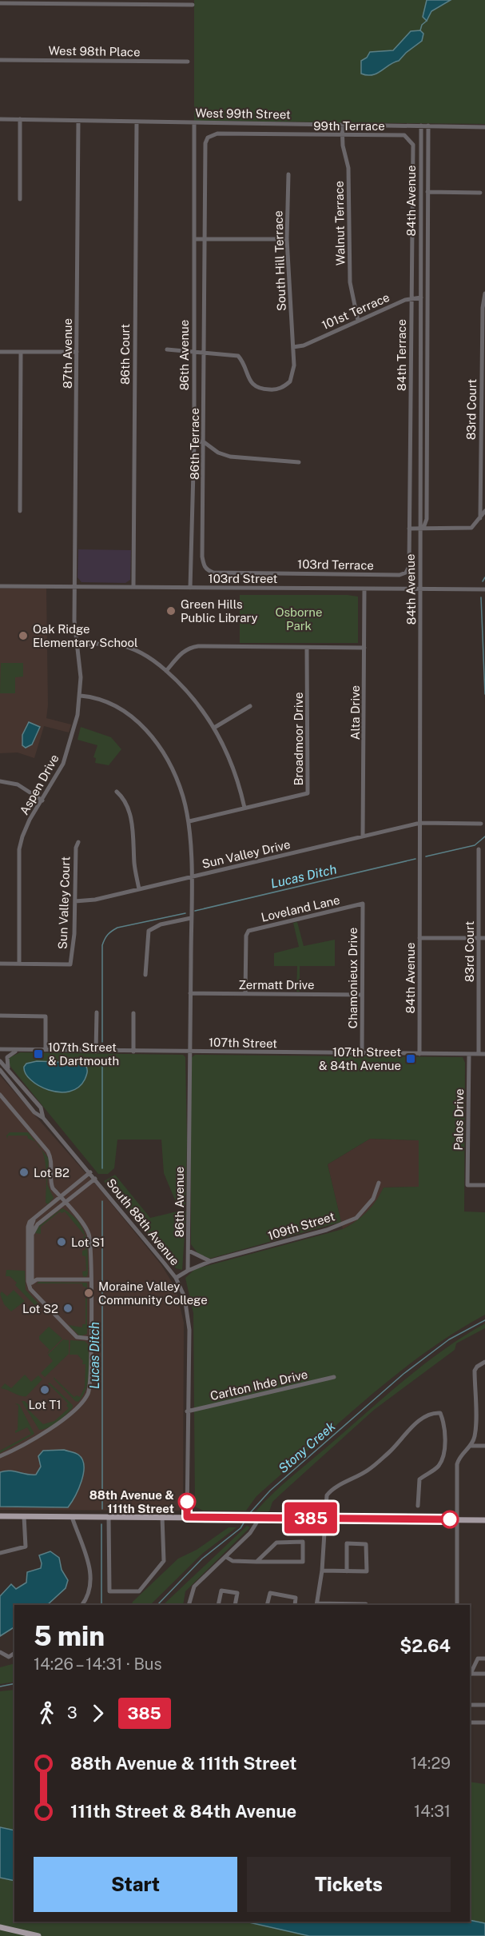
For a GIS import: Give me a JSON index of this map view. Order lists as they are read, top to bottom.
{
  "streets": {
    "street": [
      "West 98th Place",
      "West 99th Street",
      "99th Terrace",
      "84th Avenue",
      "Walnut Terrace",
      "South Hill Terrace",
      "101st Terrace",
      "87th Avenue",
      "86th Court",
      "86th Avenue",
      "84th Terrace",
      "83rd Court",
      "86th Terrace",
      "103rd Terrace",
      "103rd Street",
      "Alta Drive",
      "Broadmoor Drive",
      "Aspen Drive",
      "Sun Valley Drive",
      "Sun Valley Court",
      "Loveland Lane",
      "Chamonieux Drive",
      "Zermatt Drive",
      "107th Street",
      "Palos Drive",
      "South 88th Avenue",
      "109th Street",
      "Carlton Ihde Drive"
    ]
  },
  "crossings": [
    ["West 99th Street", "84th Avenue"],
    ["West 99th Street", "Walnut Terrace"],
    ["West 99th Street", "87th Avenue"],
    ["West 99th Street", "86th Court"],
    ["West 99th Street", "86th Avenue"],
    ["99th Terrace", "Walnut Terrace"],
    ["99th Terrace", "84th Terrace"],
    ["99th Terrace", "86th Terrace"],
    ["84th Avenue", "101st Terrace"],
    ["84th Avenue", "103rd Street"],
    ["84th Avenue", "Sun Valley Drive"],
    ["84th Avenue", "107th Street"],
    ["Walnut Terrace", "101st Terrace"],
    ["South Hill Terrace", "101st Terrace"],
    ["South Hill Terrace", "86th Terrace"],
    ["101st Terrace", "84th Terrace"],
    ["87th Avenue", "103rd Street"],
    ["87th Avenue", "Aspen Drive"],
    ["86th Court", "103rd Street"],
    ["86th Avenue", "103rd Street"],
    ["86th Avenue", "Broadmoor Drive"],
    ["86th Avenue", "Aspen Drive"],
    ["86th Avenue", "Sun Valley Drive"],
    ["86th Avenue", "Zermatt Drive"],
    ["86th Avenue", "107th Street"],
    ["86th Avenue", "109th Street"],
    ["84th Terrace", "103rd Terrace"],
    ["83rd Court", "107th Street"],
    ["86th Terrace", "103rd Terrace"],
    ["103rd Street", "Alta Drive"],
    ["103rd Street", "Aspen Drive"],
    ["Alta Drive", "Sun Valley Drive"],
    ["Aspen Drive", "Sun Valley Court"],
    ["Sun Valley Drive", "Sun Valley Court"],
    ["Loveland Lane", "Chamonieux Drive"],
    ["Loveland Lane", "Zermatt Drive"],
    ["Chamonieux Drive", "Zermatt Drive"],
    ["Chamonieux Drive", "107th Street"],
    ["107th Street", "Palos Drive"]
  ],
  "water": ["Lucas Ditch", "Stony Creek"],
  "parks": ["Osborne Park"],
  "places": {
    "other": [
      "Green Hills Public Library",
      "Oak Ridge Elementary School",
      "Lot B2",
      "Lot S1",
      "Moraine Valley Community College",
      "Lot S2",
      "Lot T1",
      "88th Avenue & 111th Street"
    ],
    "transit": ["107th Street & Dartmouth", "107th Street & 84th Avenue"]
  },
  "lines": ["bus line 385"],
  "page": {
    "on_map": "385",
    "heading": ["5 min", "14:26 – 14:31 · Bus", "$2.64"],
    "legs": ["3", "385"],
    "list": [
      {
        "name": "88th Avenue & 111th Street",
        "value": "14:29"
      },
      {
        "name": "111th Street & 84th Avenue",
        "value": "14:31"
      }
    ],
    "buttons": ["Start", "Tickets"]
  }
}
